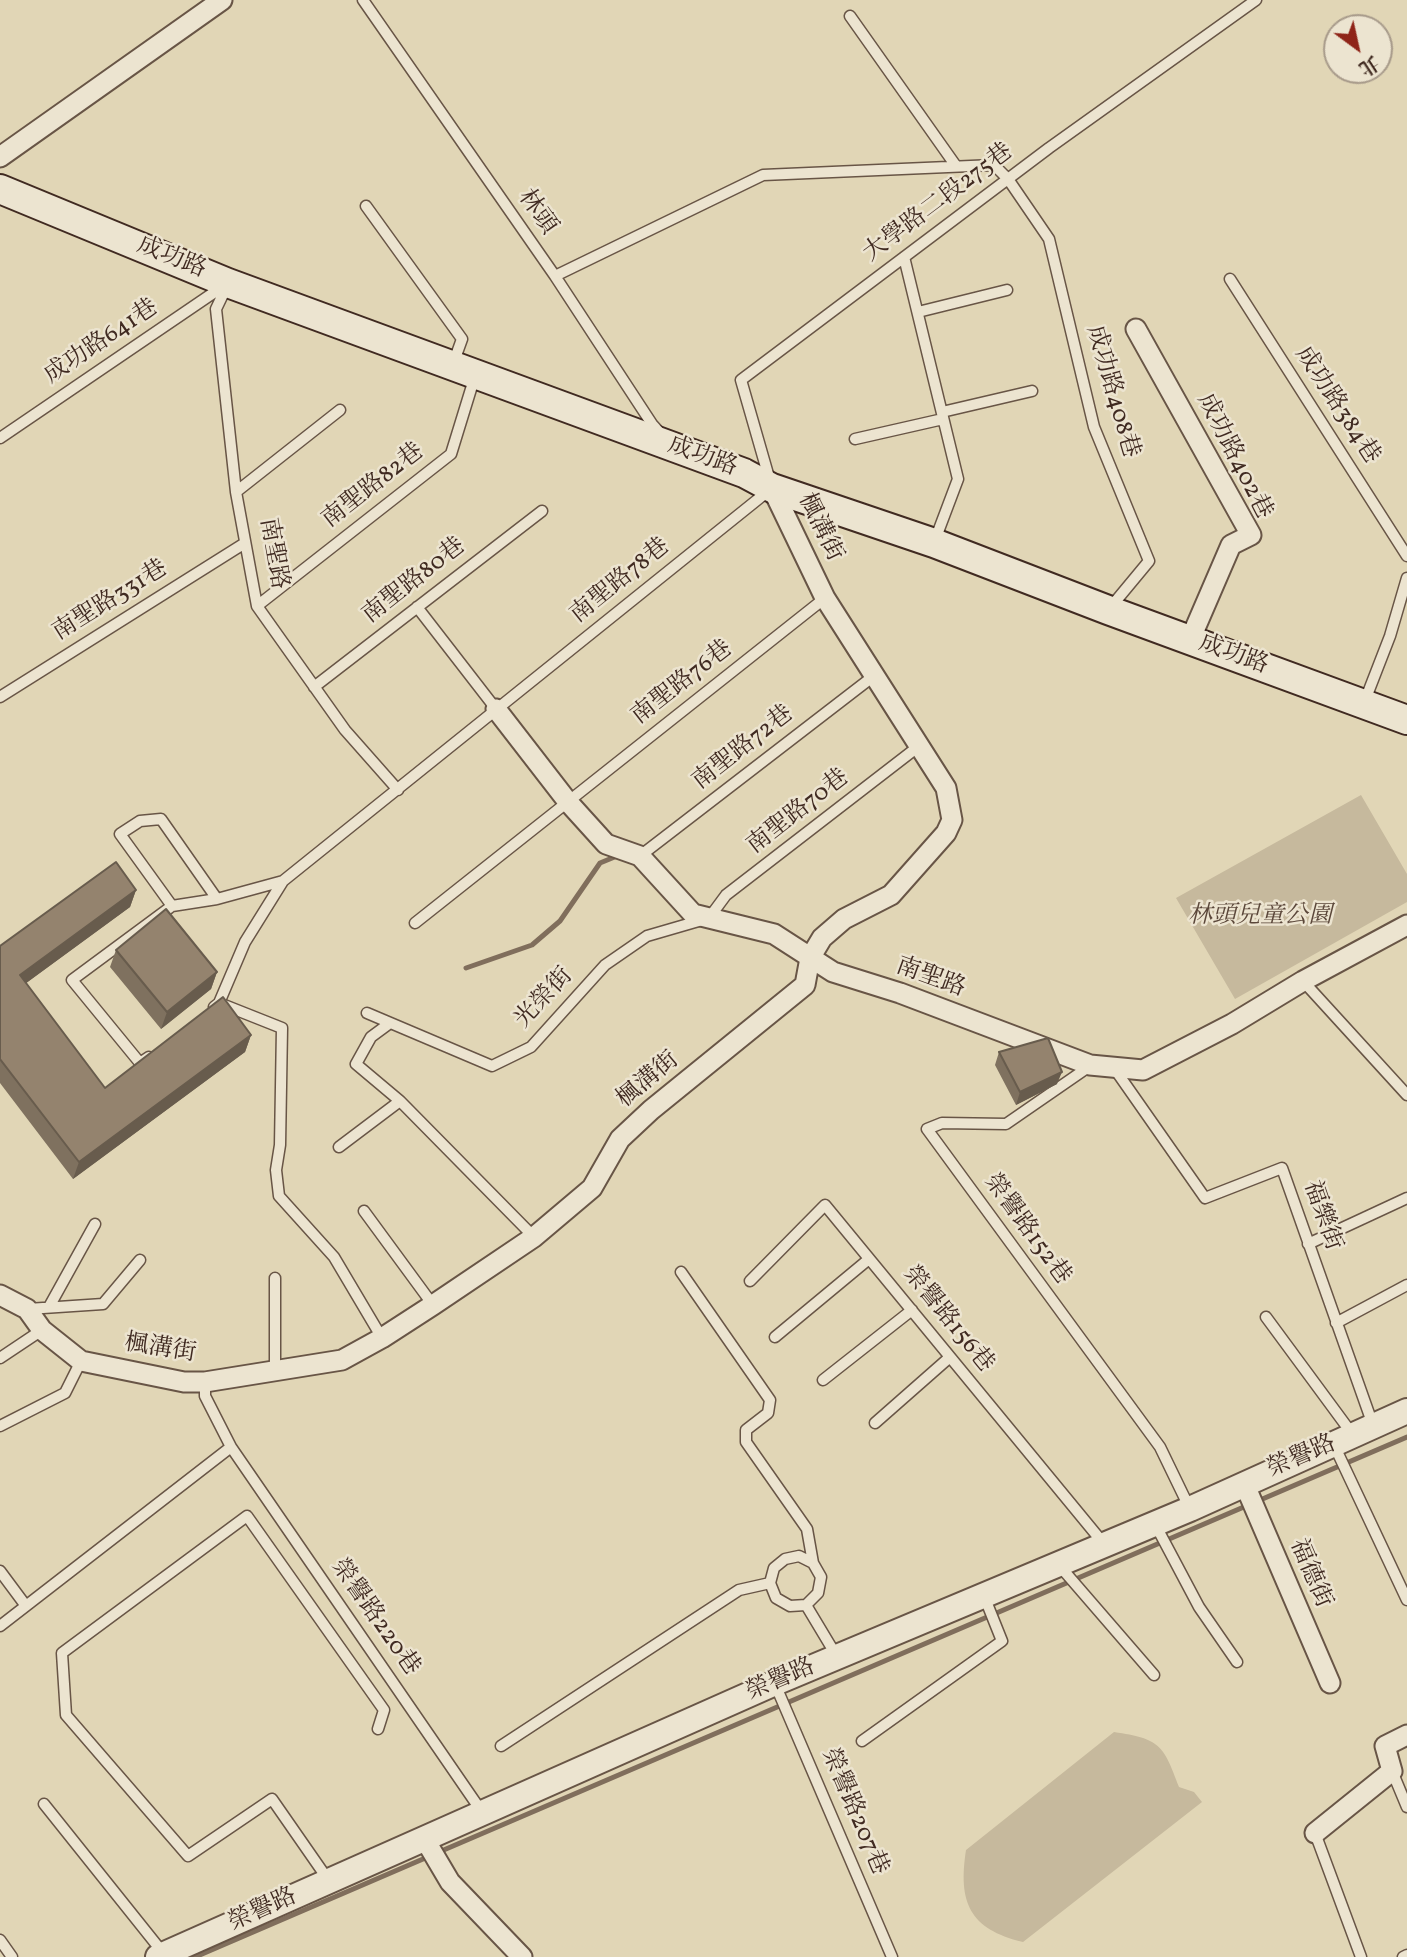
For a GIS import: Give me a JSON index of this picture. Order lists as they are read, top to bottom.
{
  "streets": {
    "main road": ["成功路"],
    "street": [
      "成功路402巷",
      "楓溝街",
      "南聖路",
      "榮譽路",
      "福德街"
    ],
    "lane": [
      "大學路二段275巷",
      "林頭",
      "成功路641巷",
      "成功路408巷",
      "成功路384巷",
      "南聖路82巷",
      "南聖路80巷",
      "南聖路78巷",
      "南聖路331巷",
      "南聖路76巷",
      "南聖路72巷",
      "南聖路70巷",
      "光榮街",
      "福樂街",
      "榮譽路152巷",
      "榮譽路156巷",
      "榮譽路220巷",
      "榮譽路207巷"
    ]
  },
  "crossings": [
    ["大學路二段275巷", "成功路"],
    ["大學路二段275巷", "成功路408巷"],
    ["大學路二段275巷", "楓溝街"],
    ["大學路二段275巷", "南聖路78巷"],
    ["林頭", "成功路"],
    ["成功路", "成功路641巷"],
    ["成功路", "成功路408巷"],
    ["成功路", "成功路402巷"],
    ["成功路", "南聖路82巷"],
    ["成功路", "楓溝街"],
    ["成功路", "南聖路"],
    ["成功路", "南聖路78巷"],
    ["成功路641巷", "南聖路"],
    ["南聖路82巷", "南聖路"],
    ["楓溝街", "南聖路"],
    ["楓溝街", "南聖路78巷"],
    ["楓溝街", "南聖路76巷"],
    ["楓溝街", "南聖路72巷"],
    ["楓溝街", "南聖路70巷"],
    ["楓溝街", "榮譽路220巷"],
    ["南聖路", "南聖路80巷"],
    ["南聖路", "南聖路78巷"],
    ["南聖路", "南聖路331巷"],
    ["南聖路", "南聖路76巷"],
    ["南聖路", "南聖路72巷"],
    ["南聖路", "南聖路70巷"],
    ["南聖路", "光榮街"],
    ["南聖路", "福樂街"],
    ["南聖路", "榮譽路152巷"],
    ["南聖路70巷", "光榮街"],
    ["福樂街", "榮譽路"],
    ["榮譽路152巷", "榮譽路"],
    ["榮譽路156巷", "榮譽路"],
    ["榮譽路", "福德街"],
    ["榮譽路", "榮譽路220巷"],
    ["榮譽路", "榮譽路207巷"]
  ],
  "parks": ["林頭兒童公園"],
  "north": "bottom right"
}
